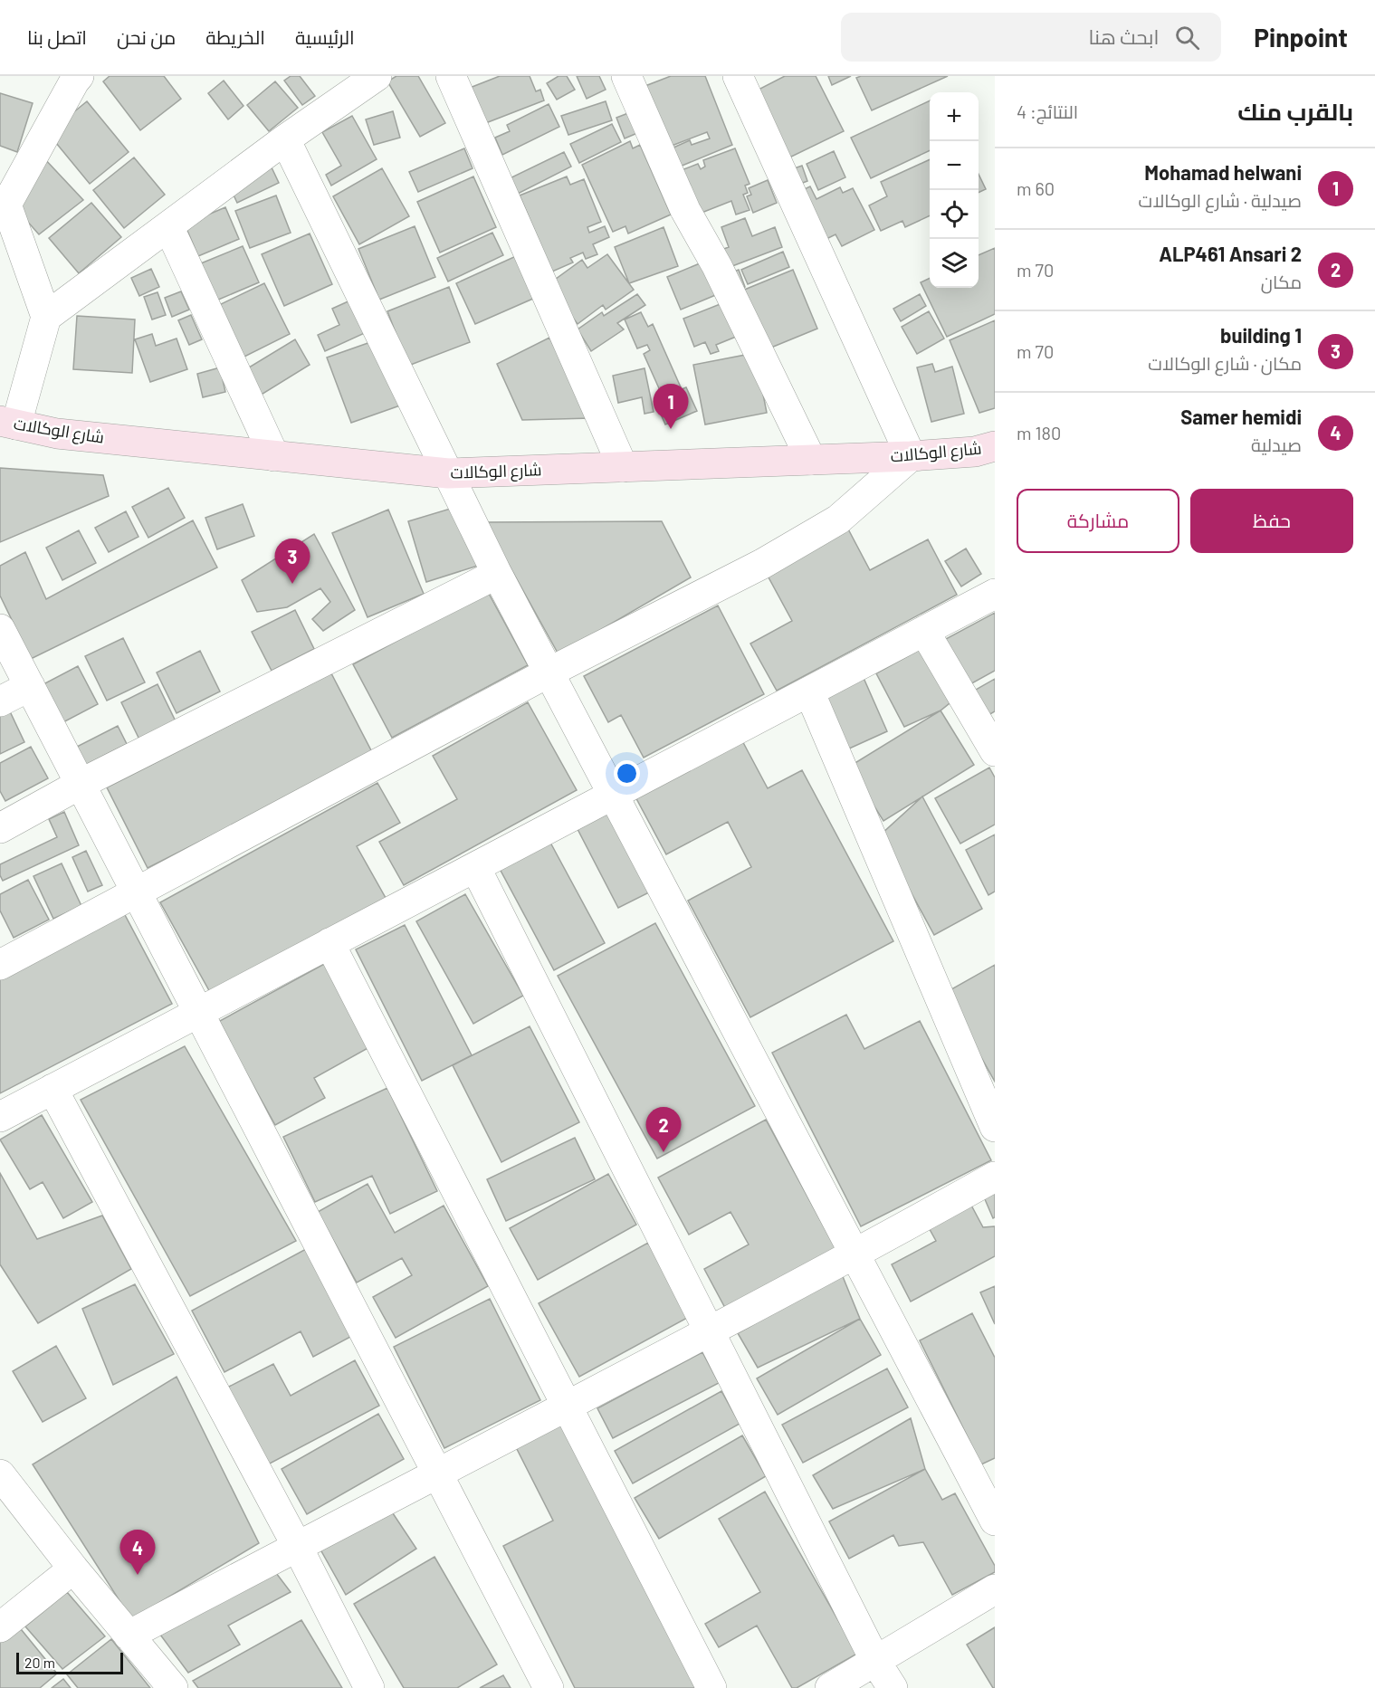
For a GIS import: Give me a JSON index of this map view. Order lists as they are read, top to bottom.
{
  "streets": {
    "street": ["شارع الوكالات"]
  },
  "scale_bar": "20 m",
  "page": {
    "header": "Pinpoint",
    "search": "ابحث هنا",
    "nav": [
      "الرئيسية",
      "الخريطة",
      "من نحن",
      "اتصل بنا"
    ],
    "heading": ["بالقرب منك", "النتائج: 4"],
    "map_buttons": ["+", "−"],
    "list": [
      {
        "mark": "1",
        "name": "Mohamad helwani",
        "note": "صيدلية · شارع الوكالات",
        "value": "60 m"
      },
      {
        "mark": "2",
        "name": "ALP461 Ansari 2",
        "note": "مكان",
        "value": "70 m"
      },
      {
        "mark": "3",
        "name": "building 1",
        "note": "مكان · شارع الوكالات",
        "value": "70 m"
      },
      {
        "mark": "4",
        "name": "Samer hemidi",
        "note": "صيدلية",
        "value": "180 m"
      }
    ],
    "pins": [
      "1",
      "3",
      "2",
      "4"
    ],
    "buttons": ["حفظ", "مشاركة"],
    "scale": "20 m"
  }
}
